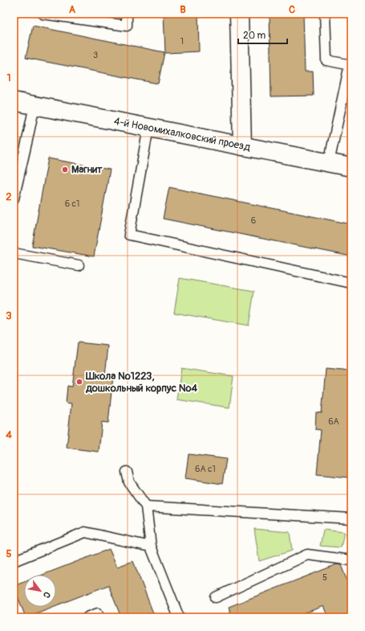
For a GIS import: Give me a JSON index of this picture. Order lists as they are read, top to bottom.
{
  "streets": {
    "street": ["4-й Новомихалковский проезд"]
  },
  "places": ["Магнит", "Школа №1223, дошкольный корпус №4"],
  "house_numbers": [
    "1",
    "3",
    "6 с1",
    "6",
    "6А",
    "6А с1",
    "5"
  ],
  "scale_bar": "20 m",
  "north": "bottom right",
  "grid": {
    "columns": ["A", "B", "C"],
    "rows": [
      "1",
      "2",
      "3",
      "4",
      "5"
    ]
  }
}
